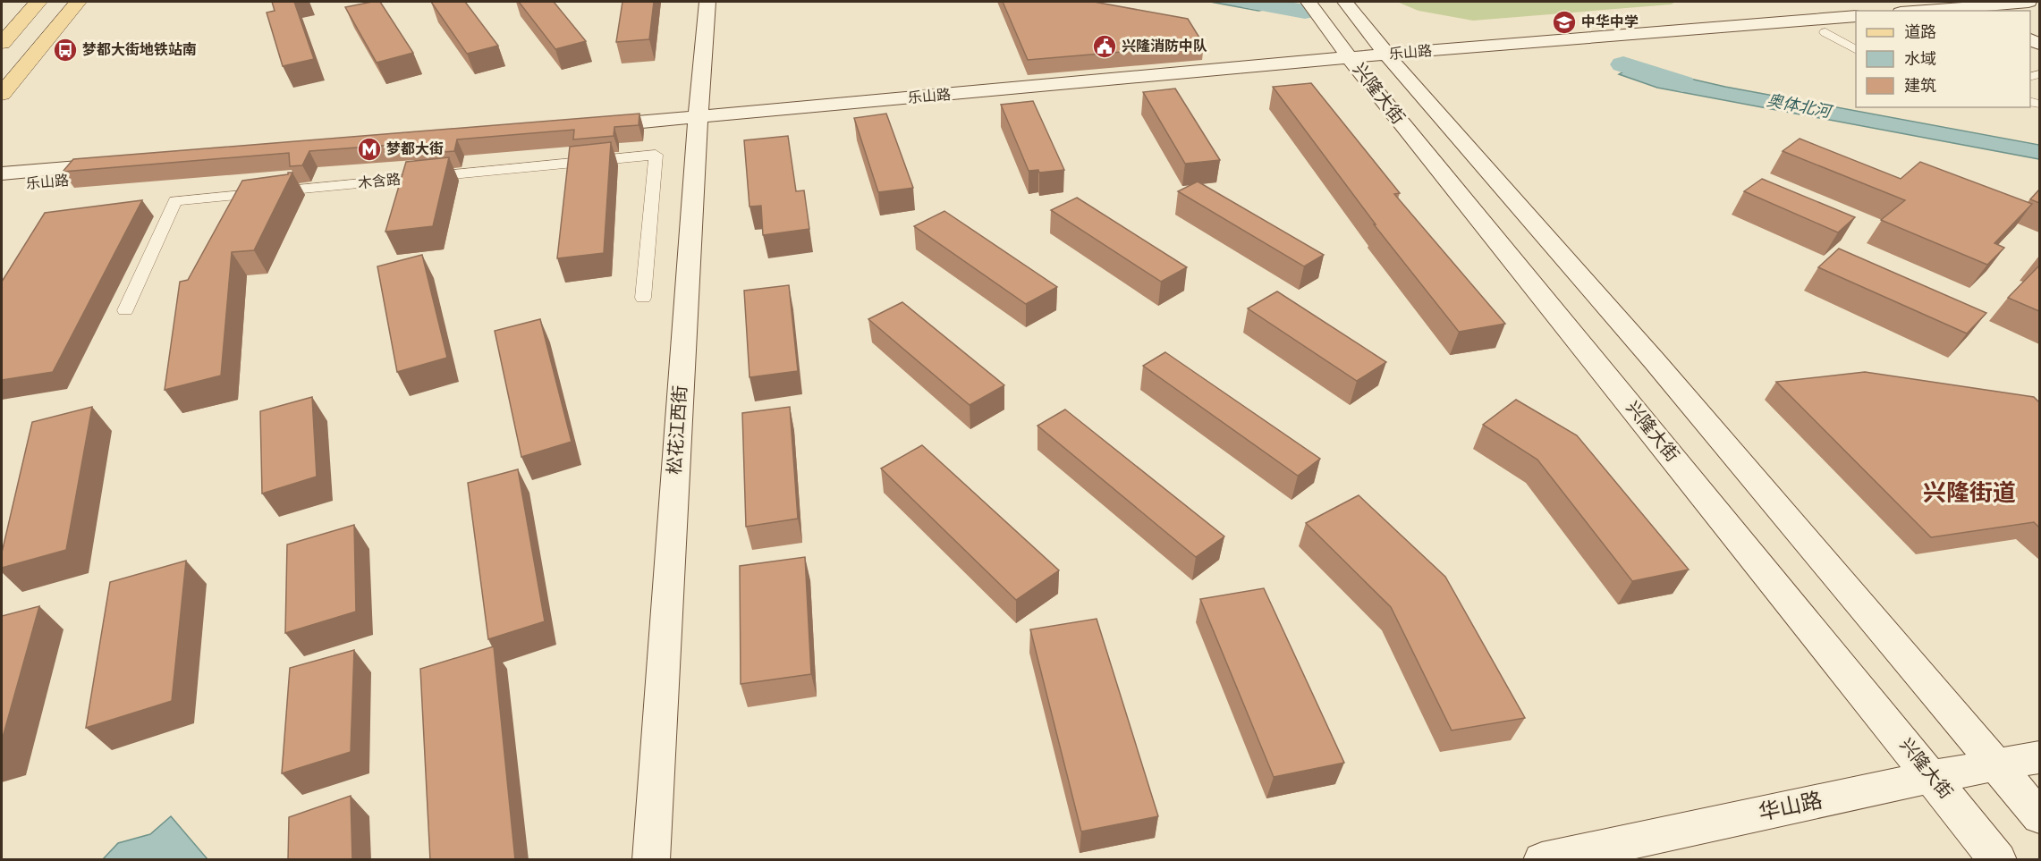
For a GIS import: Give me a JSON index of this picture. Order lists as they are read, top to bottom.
{
  "streets": {
    "street": [
      "乐山路",
      "兴隆大街",
      "木含路",
      "松花江西街",
      "华山路"
    ]
  },
  "crossings": [
    ["乐山路", "兴隆大街"],
    ["乐山路", "松花江西街"],
    ["兴隆大街", "华山路"]
  ],
  "districts": ["兴隆街道"],
  "water": ["奥体北河"],
  "places": {
    "school or university": ["中华中学"],
    "public building": ["兴隆消防中队"],
    "bus stop": ["梦都大街地铁站南"],
    "metro station": ["梦都大街"]
  },
  "legend": ["道路", "水域", "建筑"]
}
